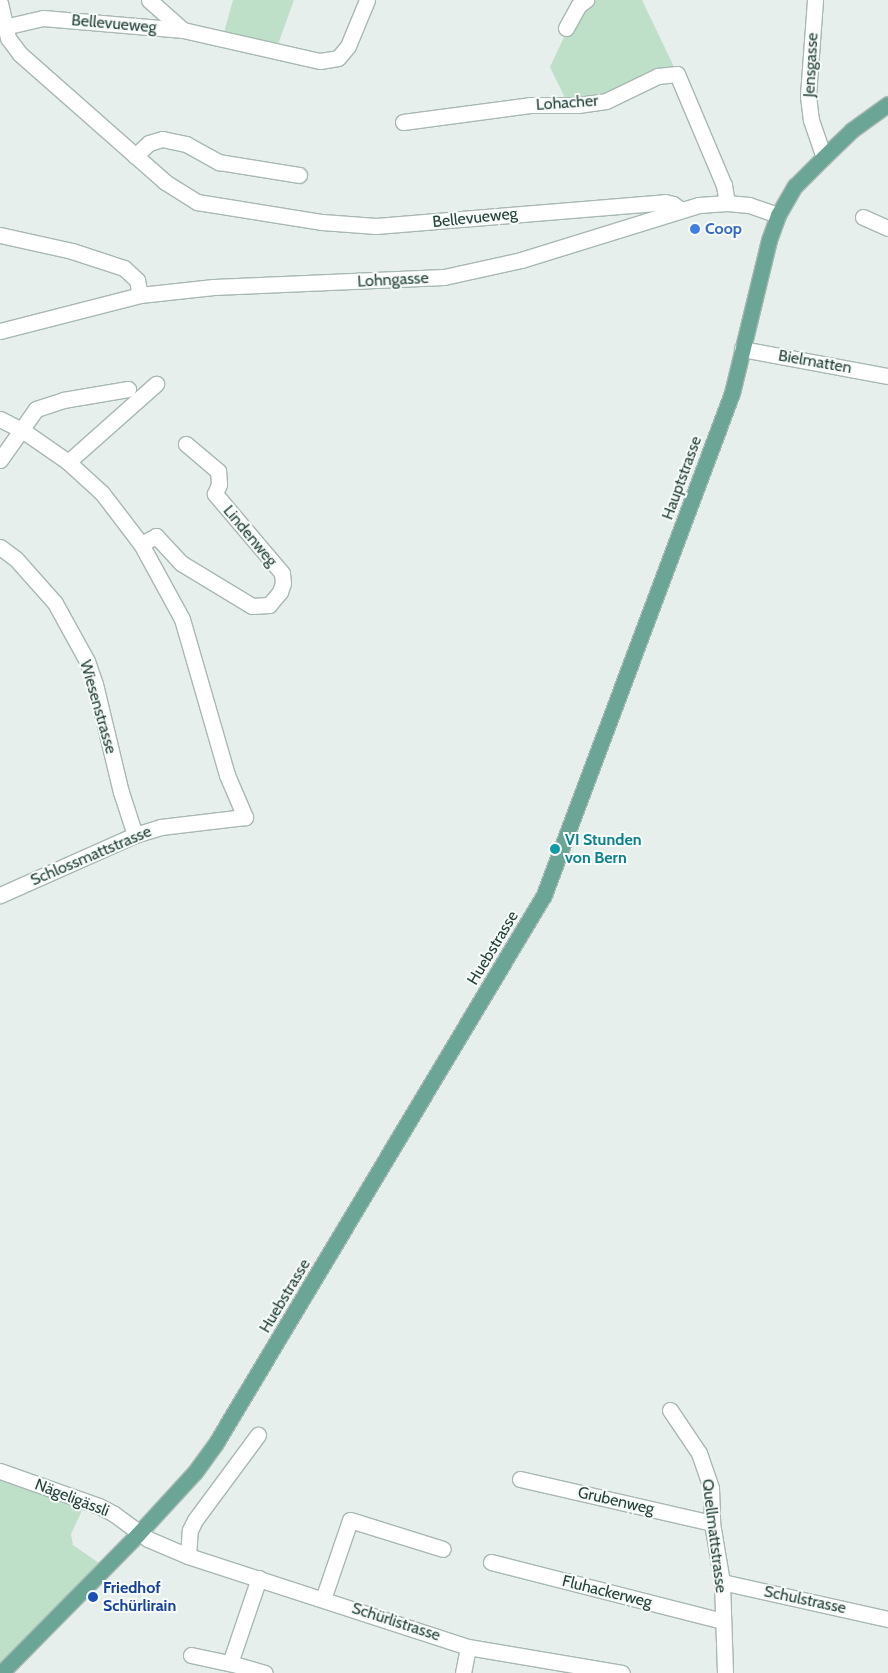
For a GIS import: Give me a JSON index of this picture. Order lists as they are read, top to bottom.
{
  "streets": {
    "main road": ["Hauptstrasse", "Huebstrasse"],
    "street": [
      "Bellevueweg",
      "Jensgasse",
      "Lohacher",
      "Lohngasse",
      "Bielmatten",
      "Lindenweg",
      "Wiesenstrasse",
      "Schlossmattstrasse",
      "Nägeligässli",
      "Grubenweg",
      "Quellmattstrasse",
      "Fluhackerweg",
      "Schulstrasse",
      "Schürlistrasse"
    ]
  },
  "crossings": [
    ["Bellevueweg", "Lohngasse"],
    ["Jensgasse", "Hauptstrasse"],
    ["Lohacher", "Lohngasse"],
    ["Lohngasse", "Hauptstrasse"],
    ["Bielmatten", "Hauptstrasse"],
    ["Hauptstrasse", "Huebstrasse"],
    ["Lindenweg", "Schlossmattstrasse"],
    ["Wiesenstrasse", "Schlossmattstrasse"],
    ["Huebstrasse", "Nägeligässli"],
    ["Huebstrasse", "Schürlistrasse"],
    ["Nägeligässli", "Schürlistrasse"],
    ["Grubenweg", "Quellmattstrasse"],
    ["Quellmattstrasse", "Fluhackerweg"],
    ["Quellmattstrasse", "Schulstrasse"]
  ],
  "places": ["Coop", "VI Stunden von Bern", "Friedhof Schürlirain"]
}
